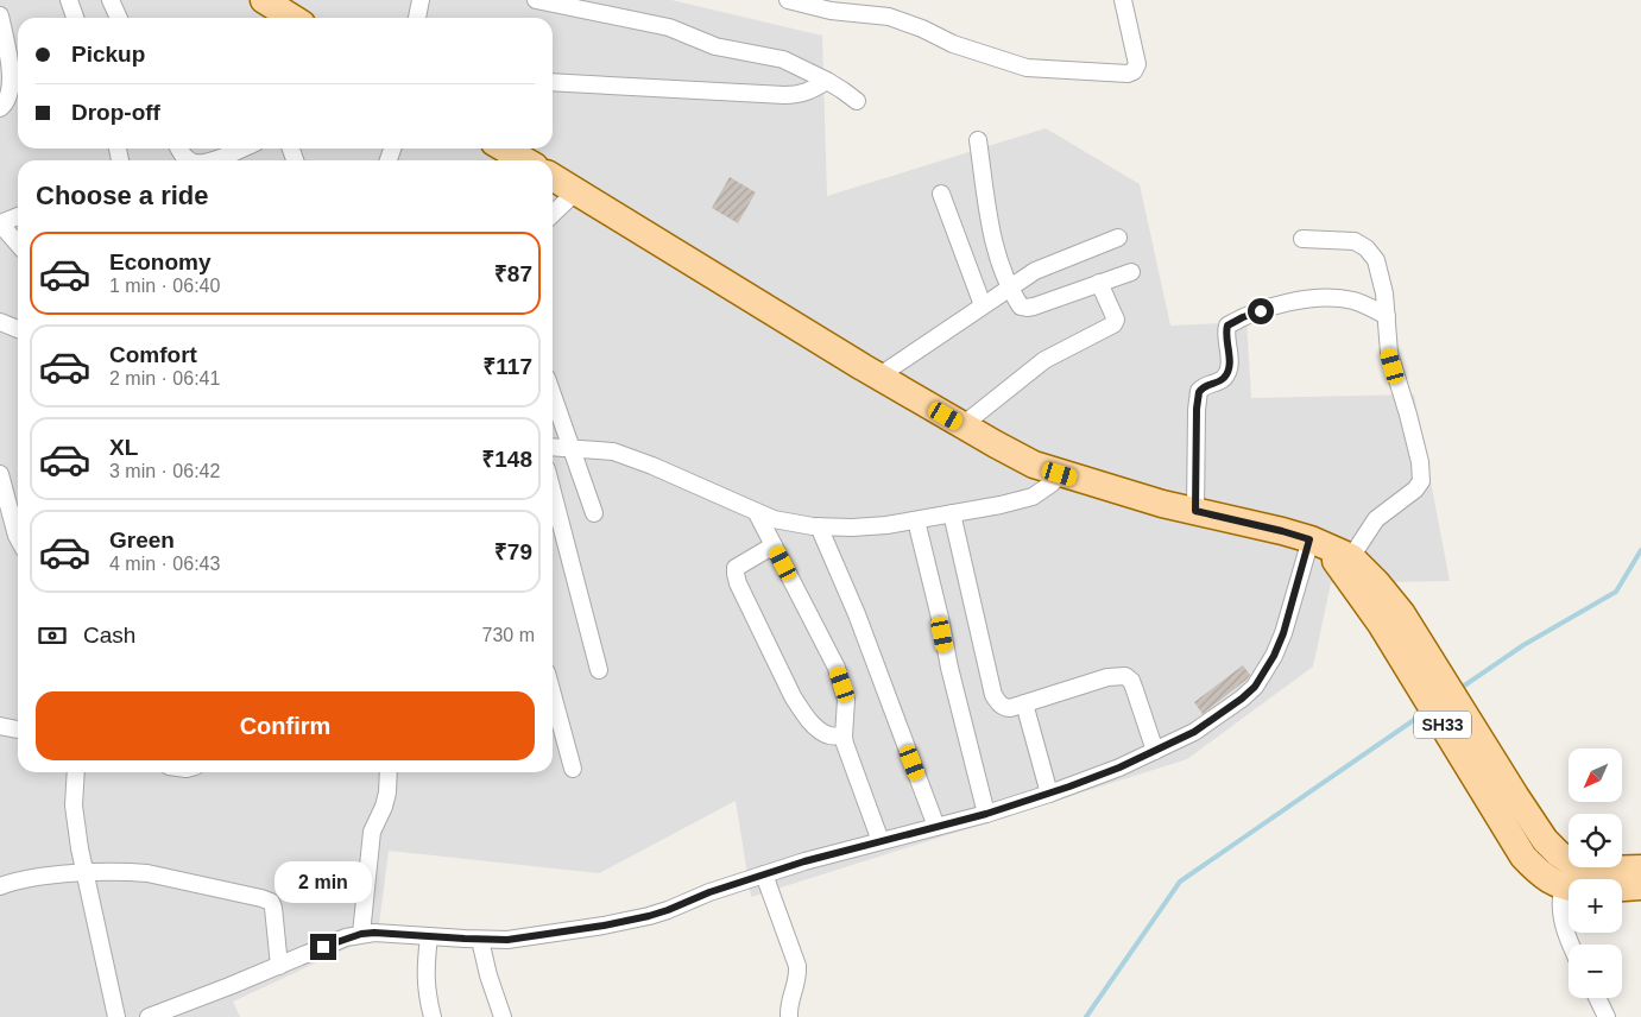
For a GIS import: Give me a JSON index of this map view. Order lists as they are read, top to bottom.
{
  "streets": {
    "main road": ["SH33"]
  },
  "north": "bottom left",
  "page": {
    "banner": ["Pickup", "Drop-off"],
    "heading": "Choose a ride",
    "list": [
      {
        "name": "Economy",
        "note": "1 min · 06:40",
        "value": "₹87"
      },
      {
        "name": "Comfort",
        "note": "2 min · 06:41",
        "value": "₹117"
      },
      {
        "name": "XL",
        "note": "3 min · 06:42",
        "value": "₹148"
      },
      {
        "name": "Green",
        "note": "4 min · 06:43",
        "value": "₹79"
      }
    ],
    "pay": ["Cash", "730 m"],
    "buttons": "Confirm",
    "map_buttons": ["+", "−"],
    "bubble": "2 min"
  }
}
